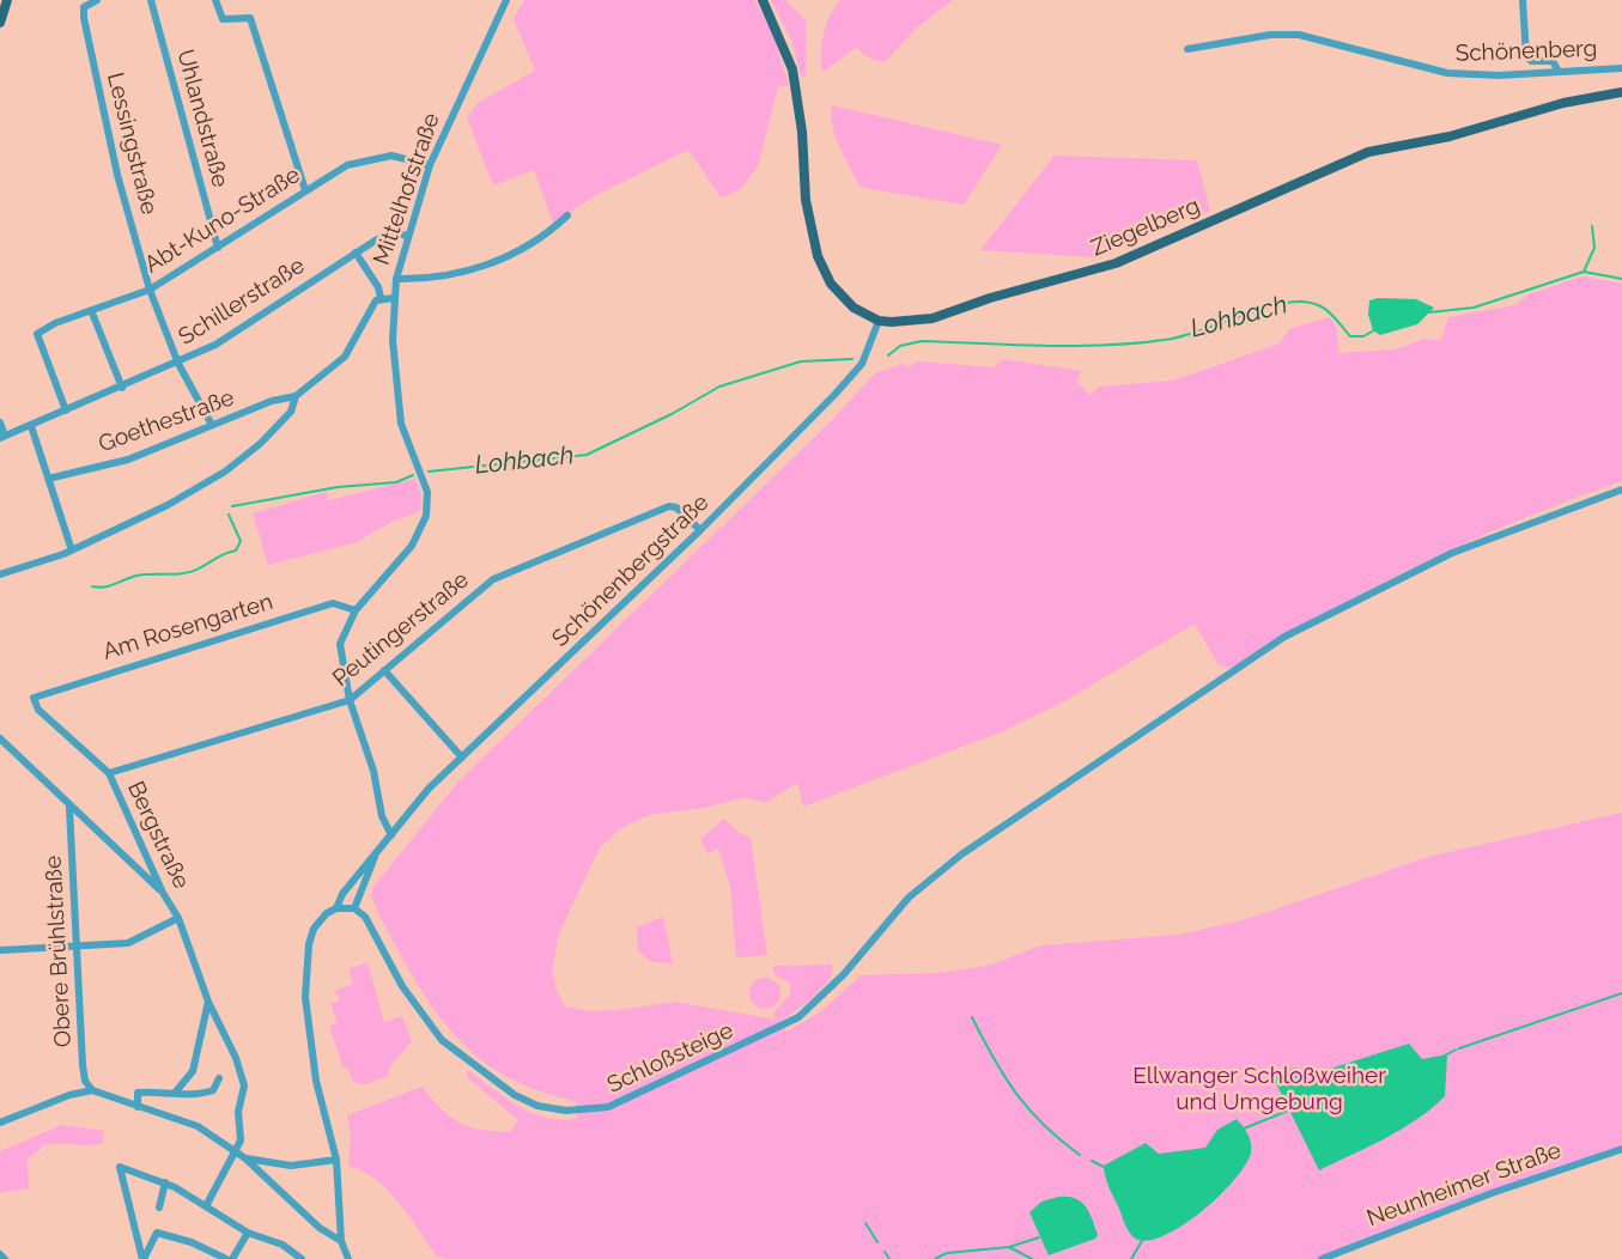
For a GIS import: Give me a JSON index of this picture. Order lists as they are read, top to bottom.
{
  "streets": {
    "main road": ["Ziegelberg"],
    "street": [
      "Schönenberg",
      "Uhlandstraße",
      "Lessingstraße",
      "Mittelhofstraße",
      "Abt-Kuno-Straße",
      "Schillerstraße",
      "Goethestraße",
      "Schönenbergstraße",
      "Am Rosengarten",
      "Peutingerstraße",
      "Bergstraße",
      "Obere Brühlstraße",
      "Schloßsteige",
      "Neunheimer Straße"
    ]
  },
  "crossings": [
    ["Uhlandstraße", "Abt-Kuno-Straße"],
    ["Lessingstraße", "Abt-Kuno-Straße"],
    ["Lessingstraße", "Schillerstraße"],
    ["Lessingstraße", "Goethestraße"],
    ["Mittelhofstraße", "Abt-Kuno-Straße"],
    ["Mittelhofstraße", "Schillerstraße"],
    ["Mittelhofstraße", "Schönenbergstraße"],
    ["Mittelhofstraße", "Am Rosengarten"],
    ["Mittelhofstraße", "Peutingerstraße"],
    ["Abt-Kuno-Straße", "Schillerstraße"],
    ["Ziegelberg", "Schönenbergstraße"],
    ["Schönenbergstraße", "Peutingerstraße"],
    ["Am Rosengarten", "Bergstraße"],
    ["Peutingerstraße", "Bergstraße"]
  ],
  "water": ["Lohbach"],
  "parks": ["Ellwanger Schloßweiher und Umgebung"]
}
